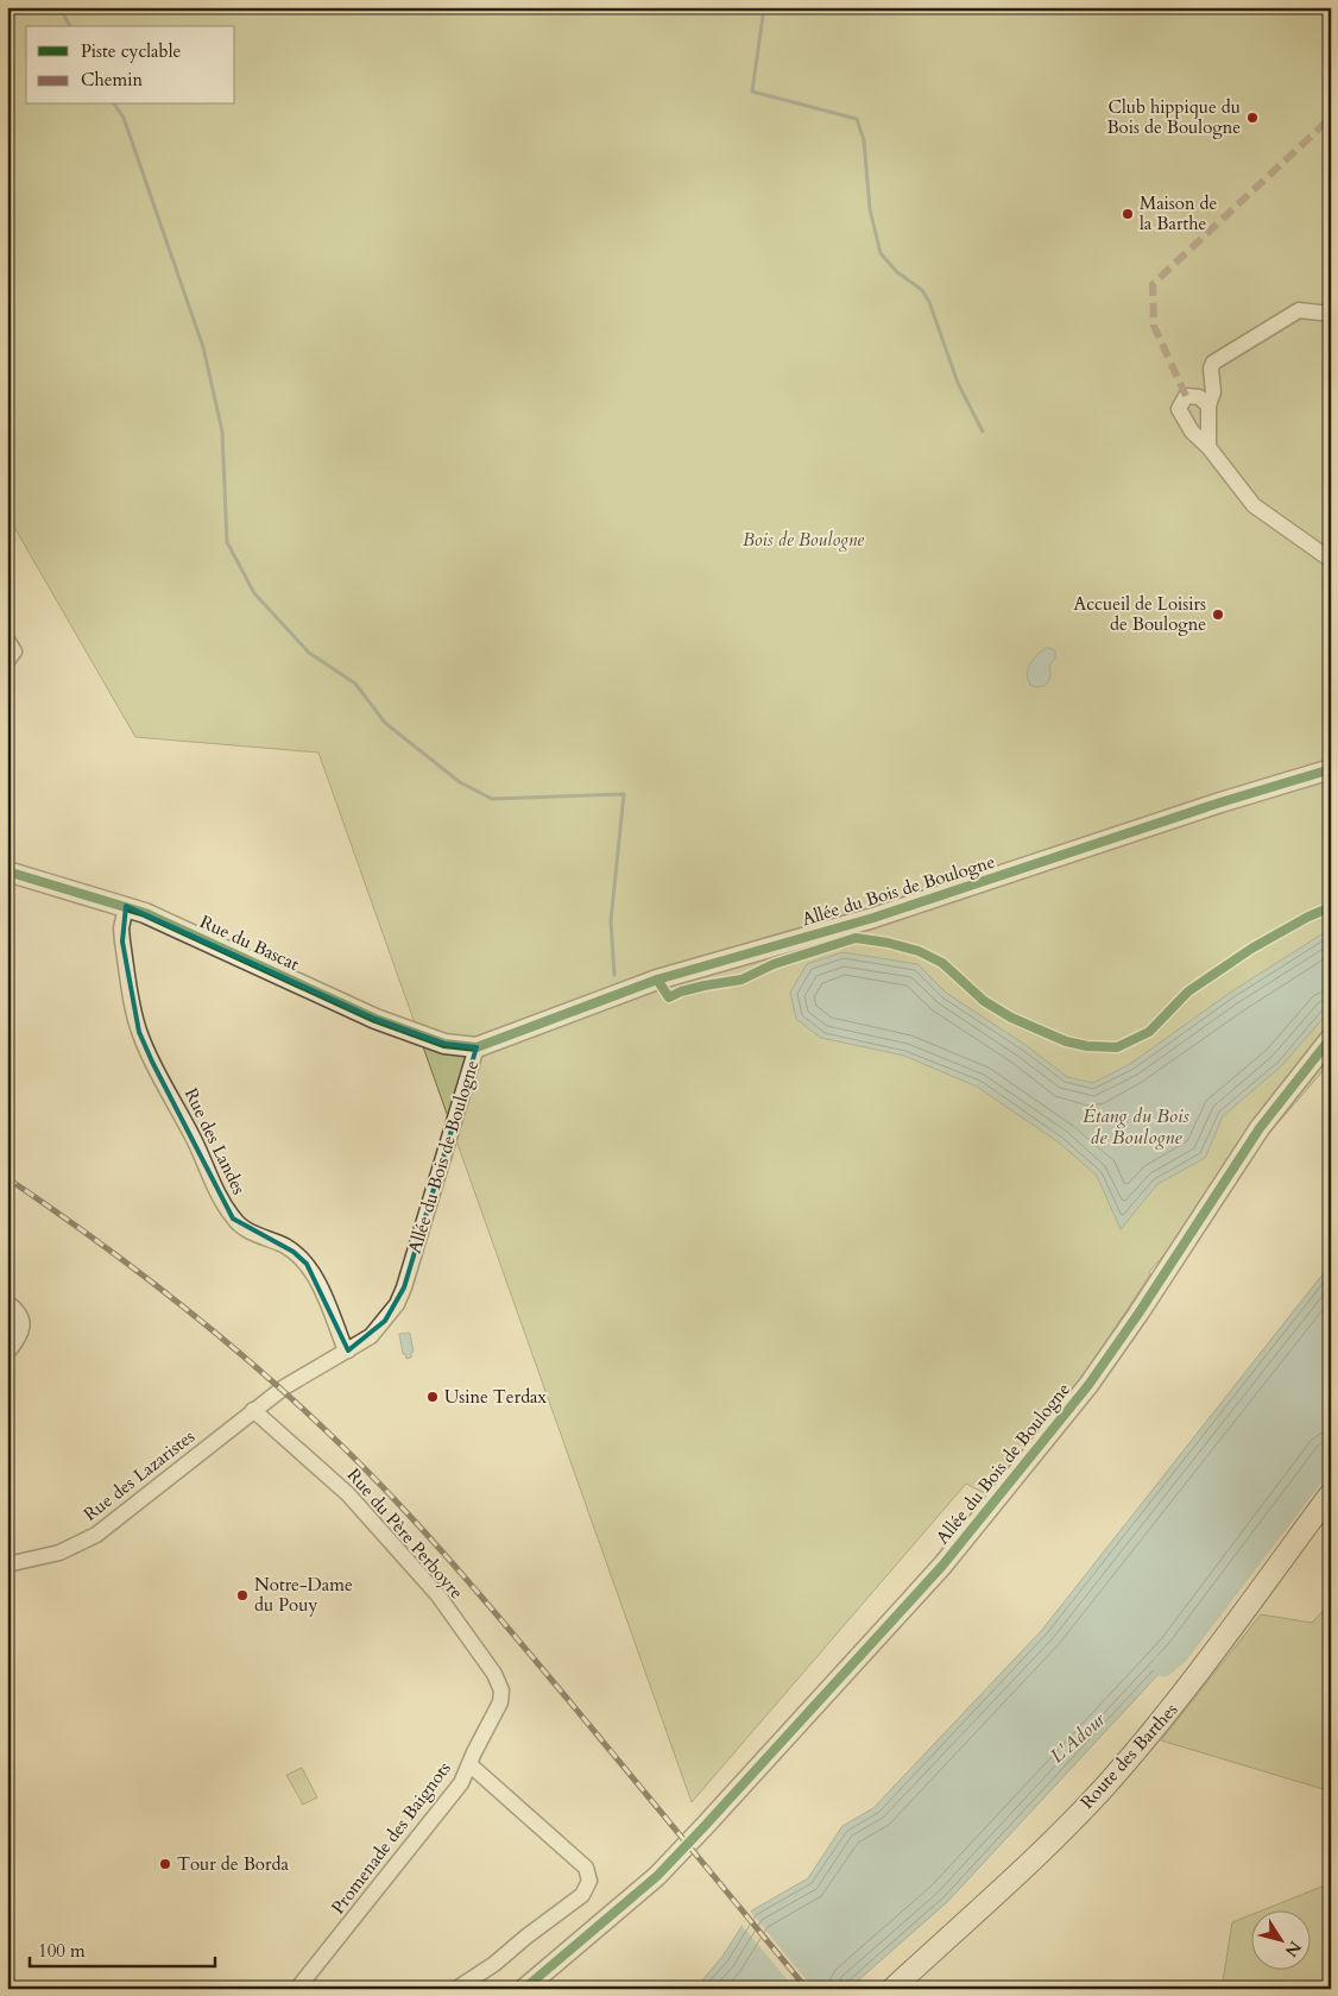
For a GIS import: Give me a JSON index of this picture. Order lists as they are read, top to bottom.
{
  "streets": {
    "main road": ["Route des Barthes"],
    "street": [
      "Allée du Bois de Boulogne",
      "Rue du Bascat",
      "Rue des Landes",
      "Rue des Lazaristes",
      "Rue du Père Perboyre",
      "Promenade des Baignots"
    ]
  },
  "crossings": [
    ["Allée du Bois de Boulogne", "Rue du Bascat"],
    ["Allée du Bois de Boulogne", "Rue des Landes"],
    ["Allée du Bois de Boulogne", "Rue des Lazaristes"],
    ["Allée du Bois de Boulogne", "Rue du Père Perboyre"],
    ["Rue du Bascat", "Rue des Landes"],
    ["Rue des Lazaristes", "Rue du Père Perboyre"],
    ["Rue du Père Perboyre", "Promenade des Baignots"]
  ],
  "water": ["Étang du Bois de Boulogne", "L'Adour"],
  "parks": ["Bois de Boulogne"],
  "places": [
    "Club hippique du Bois de Boulogne",
    "Maison de la Barthe",
    "Accueil de Loisirs de Boulogne",
    "Usine Terdax",
    "Notre-Dame du Pouy",
    "Tour de Borda"
  ],
  "legend": ["Piste cyclable", "Chemin"],
  "scale_bar": "100 m",
  "north": "bottom right"
}
